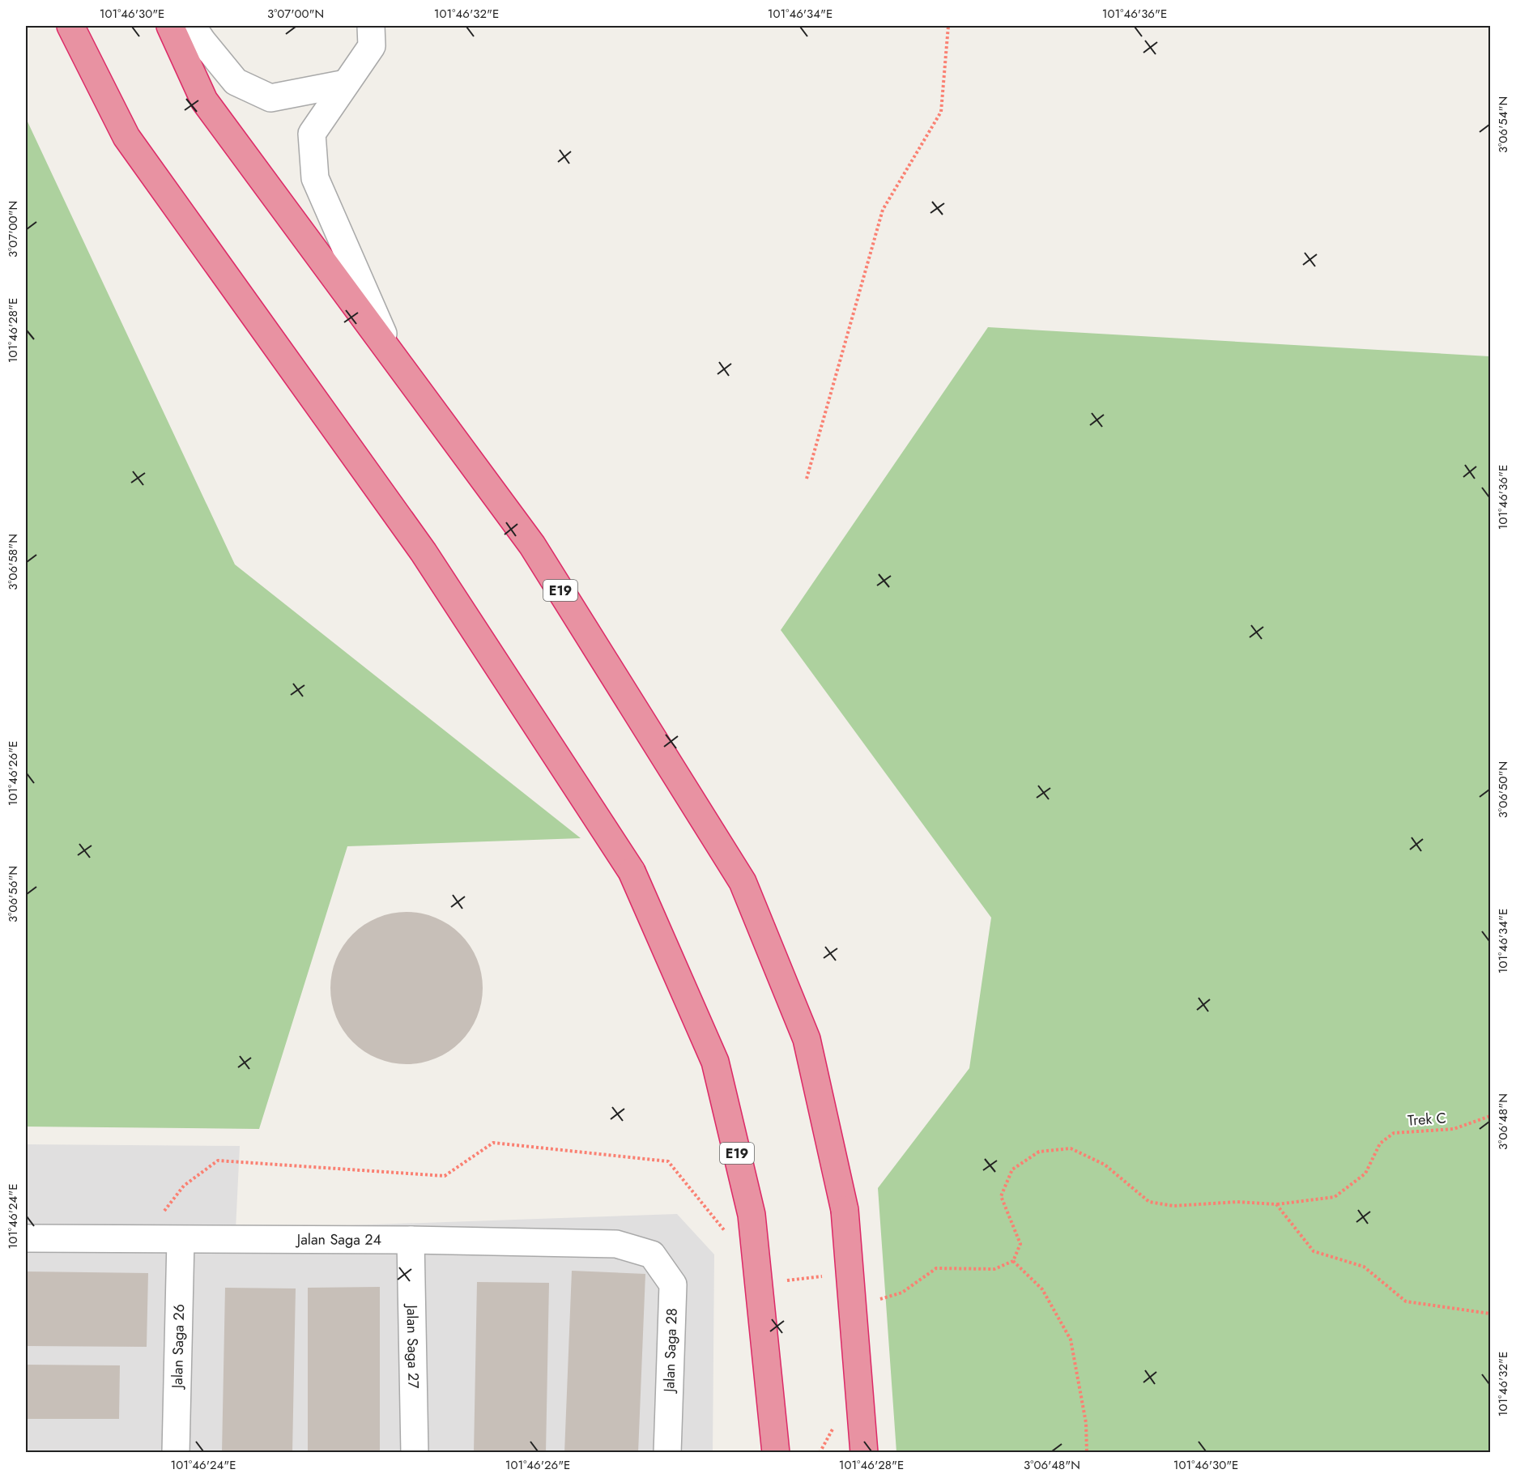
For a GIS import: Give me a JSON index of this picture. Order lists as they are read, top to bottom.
{
  "streets": {
    "highway": ["E19"],
    "street": [
      "Jalan Saga 24",
      "Jalan Saga 26",
      "Jalan Saga 27",
      "Jalan Saga 28"
    ],
    "path": ["Trek C"]
  },
  "crossings": [
    ["Jalan Saga 24", "Jalan Saga 26"],
    ["Jalan Saga 24", "Jalan Saga 27"],
    ["Jalan Saga 24", "Jalan Saga 28"]
  ],
  "coordinates": [
    "101°46'30\"E",
    "3°07'00\"N",
    "101°46'32\"E",
    "101°46'34\"E",
    "101°46'36\"E",
    "3°06'54\"N",
    "101°46'28\"E",
    "3°06'58\"N",
    "101°46'26\"E",
    "3°06'50\"N",
    "3°06'56\"N",
    "3°06'48\"N",
    "101°46'24\"E"
  ]
}
